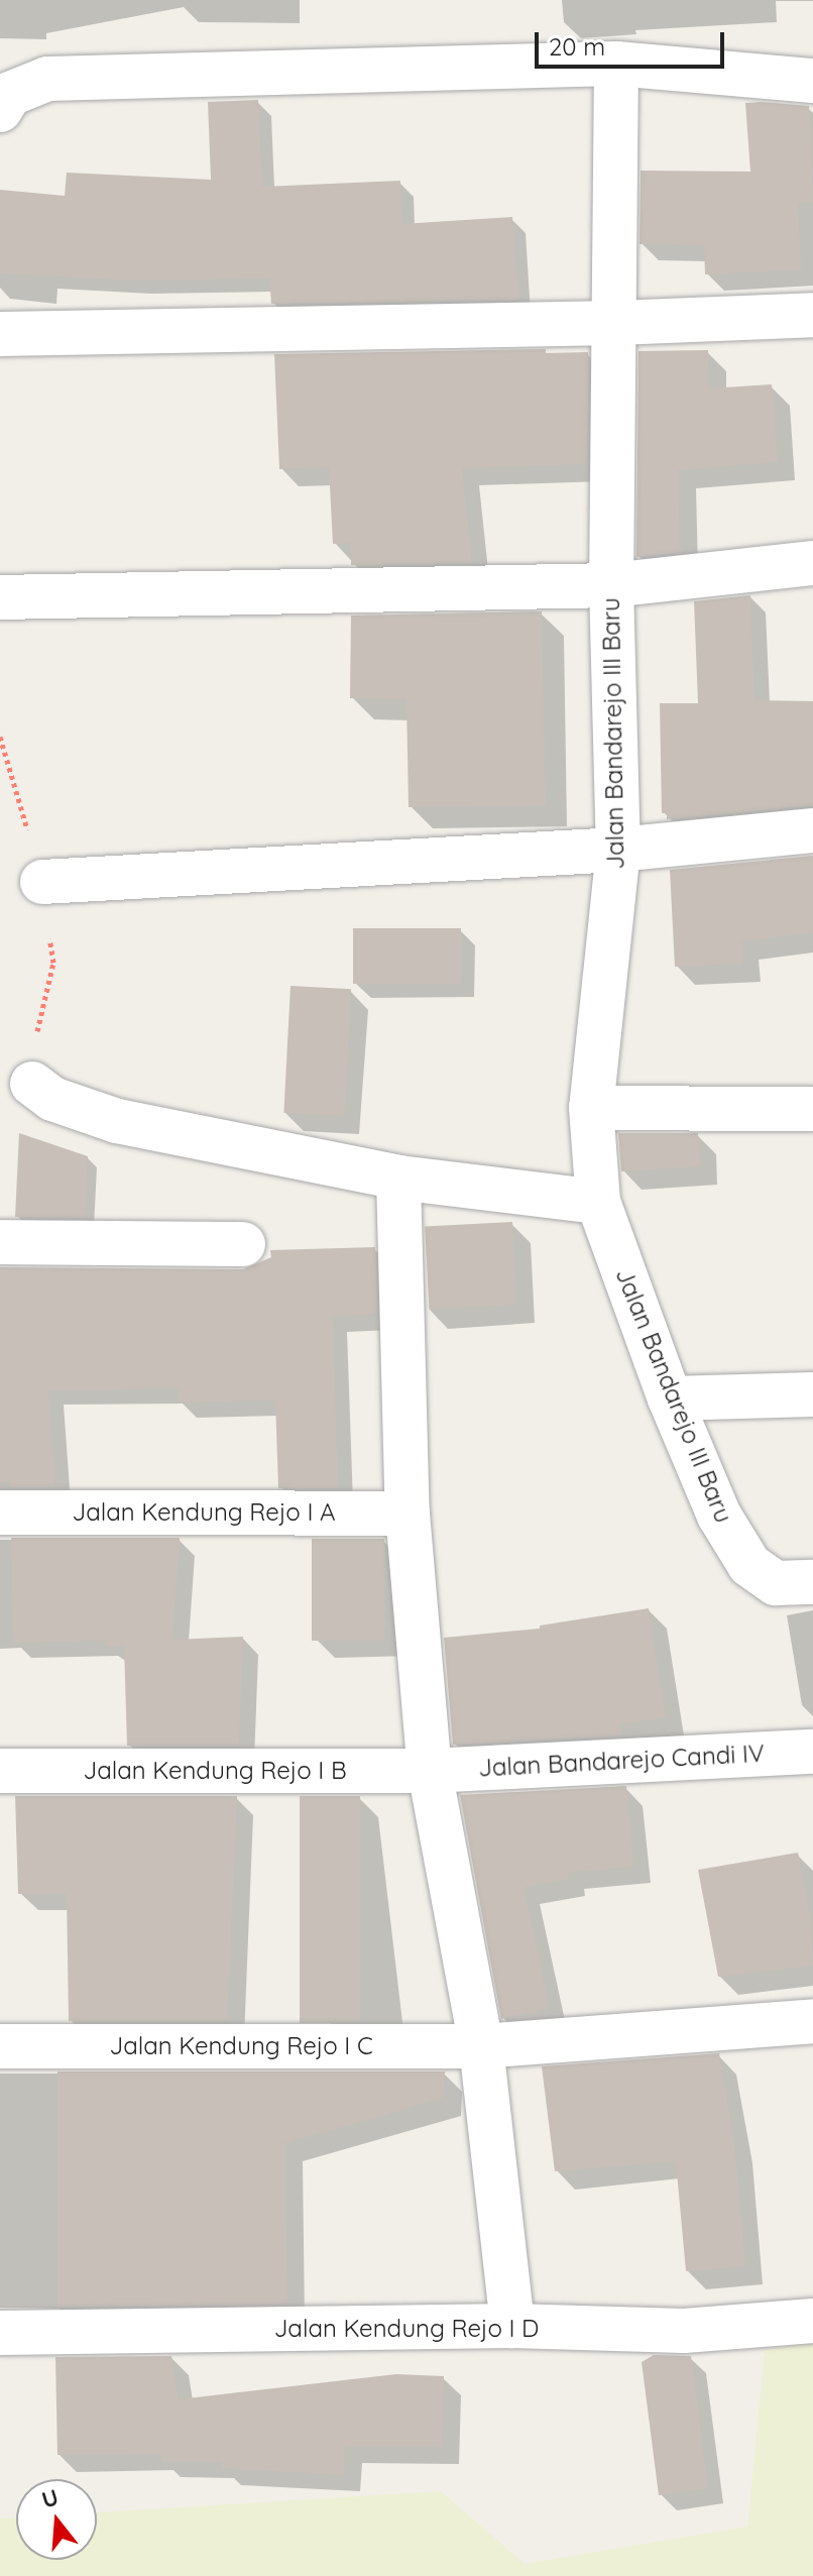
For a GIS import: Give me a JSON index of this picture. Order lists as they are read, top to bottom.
{
  "streets": {
    "street": [
      "Jalan Bandarejo III Baru",
      "Jalan Kendung Rejo I A",
      "Jalan Bandarejo Candi IV",
      "Jalan Kendung Rejo I B",
      "Jalan Kendung Rejo I C",
      "Jalan Kendung Rejo I D"
    ]
  },
  "crossings": [
    ["Jalan Bandarejo Candi IV", "Jalan Kendung Rejo I B"]
  ],
  "scale_bar": "20 m",
  "north": "top"
}
